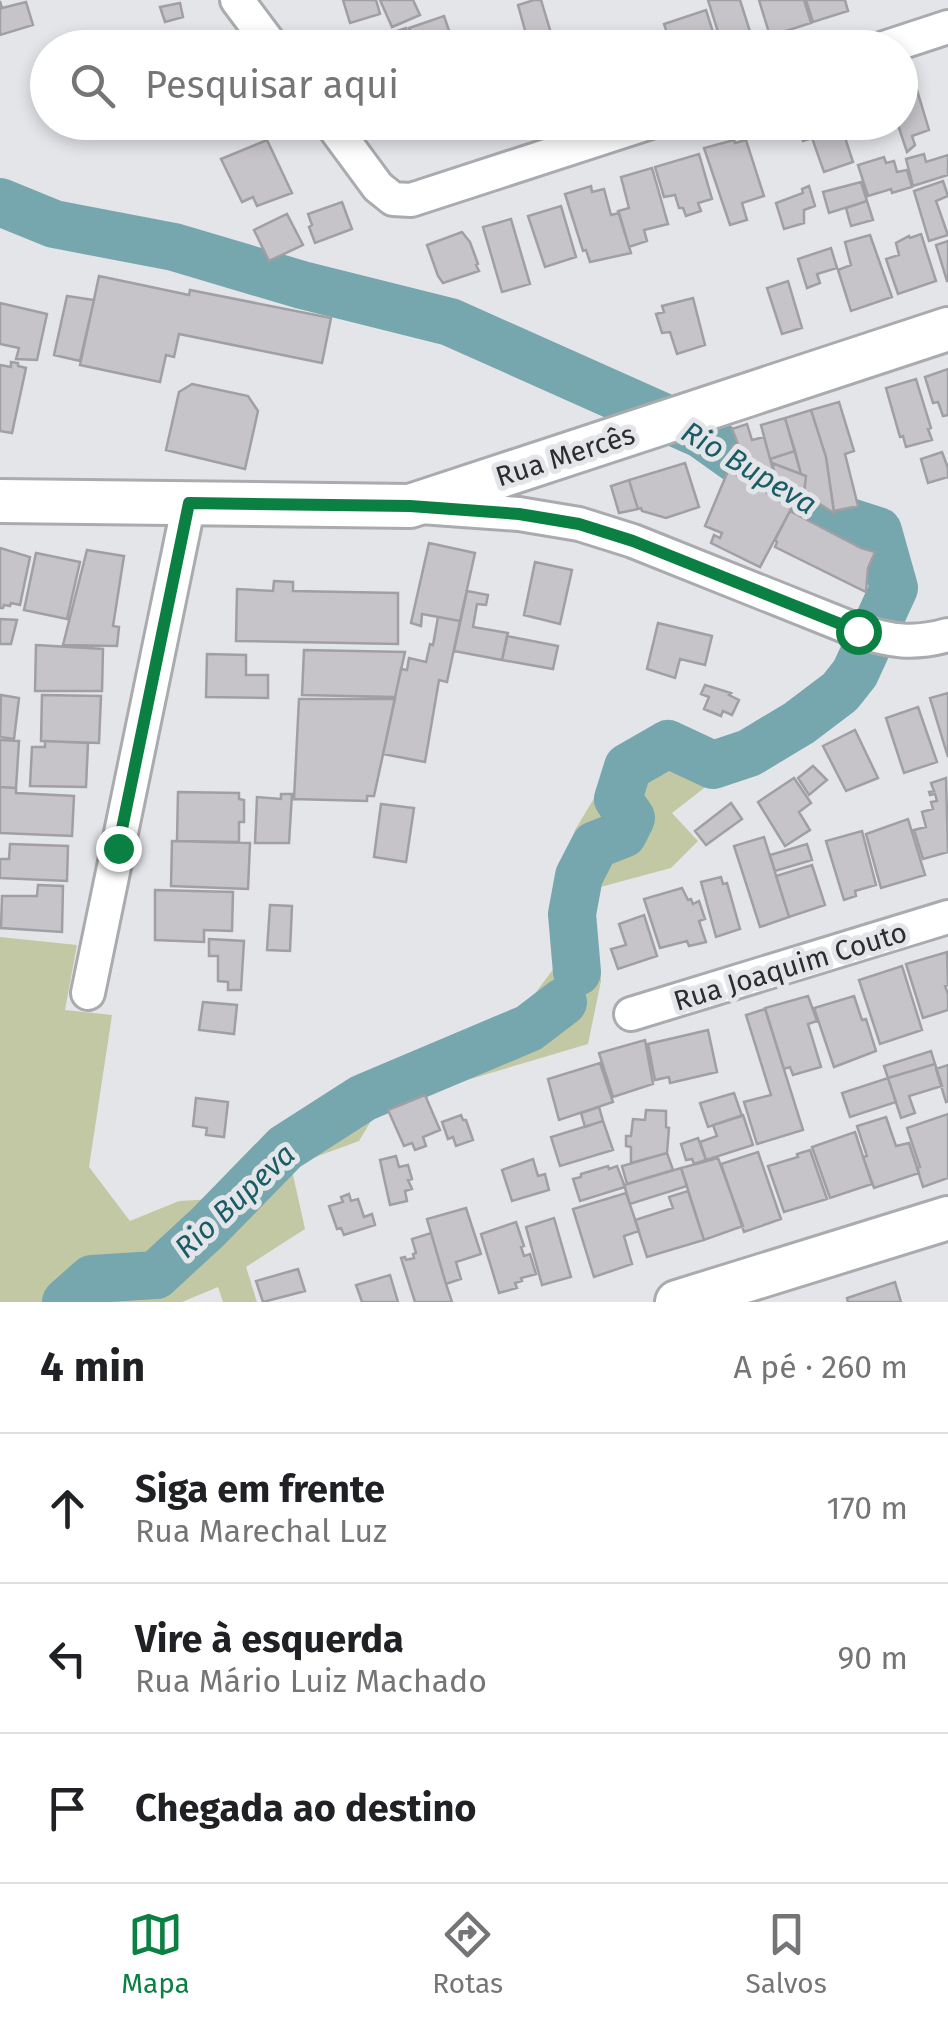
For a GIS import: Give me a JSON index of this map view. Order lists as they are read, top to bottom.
{
  "streets": {
    "main road": ["Rua Mercês"],
    "street": ["Rua Joaquim Couto"]
  },
  "water": ["Rio Bupeva"],
  "page": {
    "search": "Pesquisar aqui",
    "heading": ["4 min", "A pé · 260 m"],
    "list": [
      ["Siga em frente", "Rua Marechal Luz", "170 m"],
      ["Vire à esquerda", "Rua Mário Luiz Machado", "90 m"],
      "Chegada ao destino"
    ],
    "nav": ["Mapa", "Rotas", "Salvos"]
  }
}
